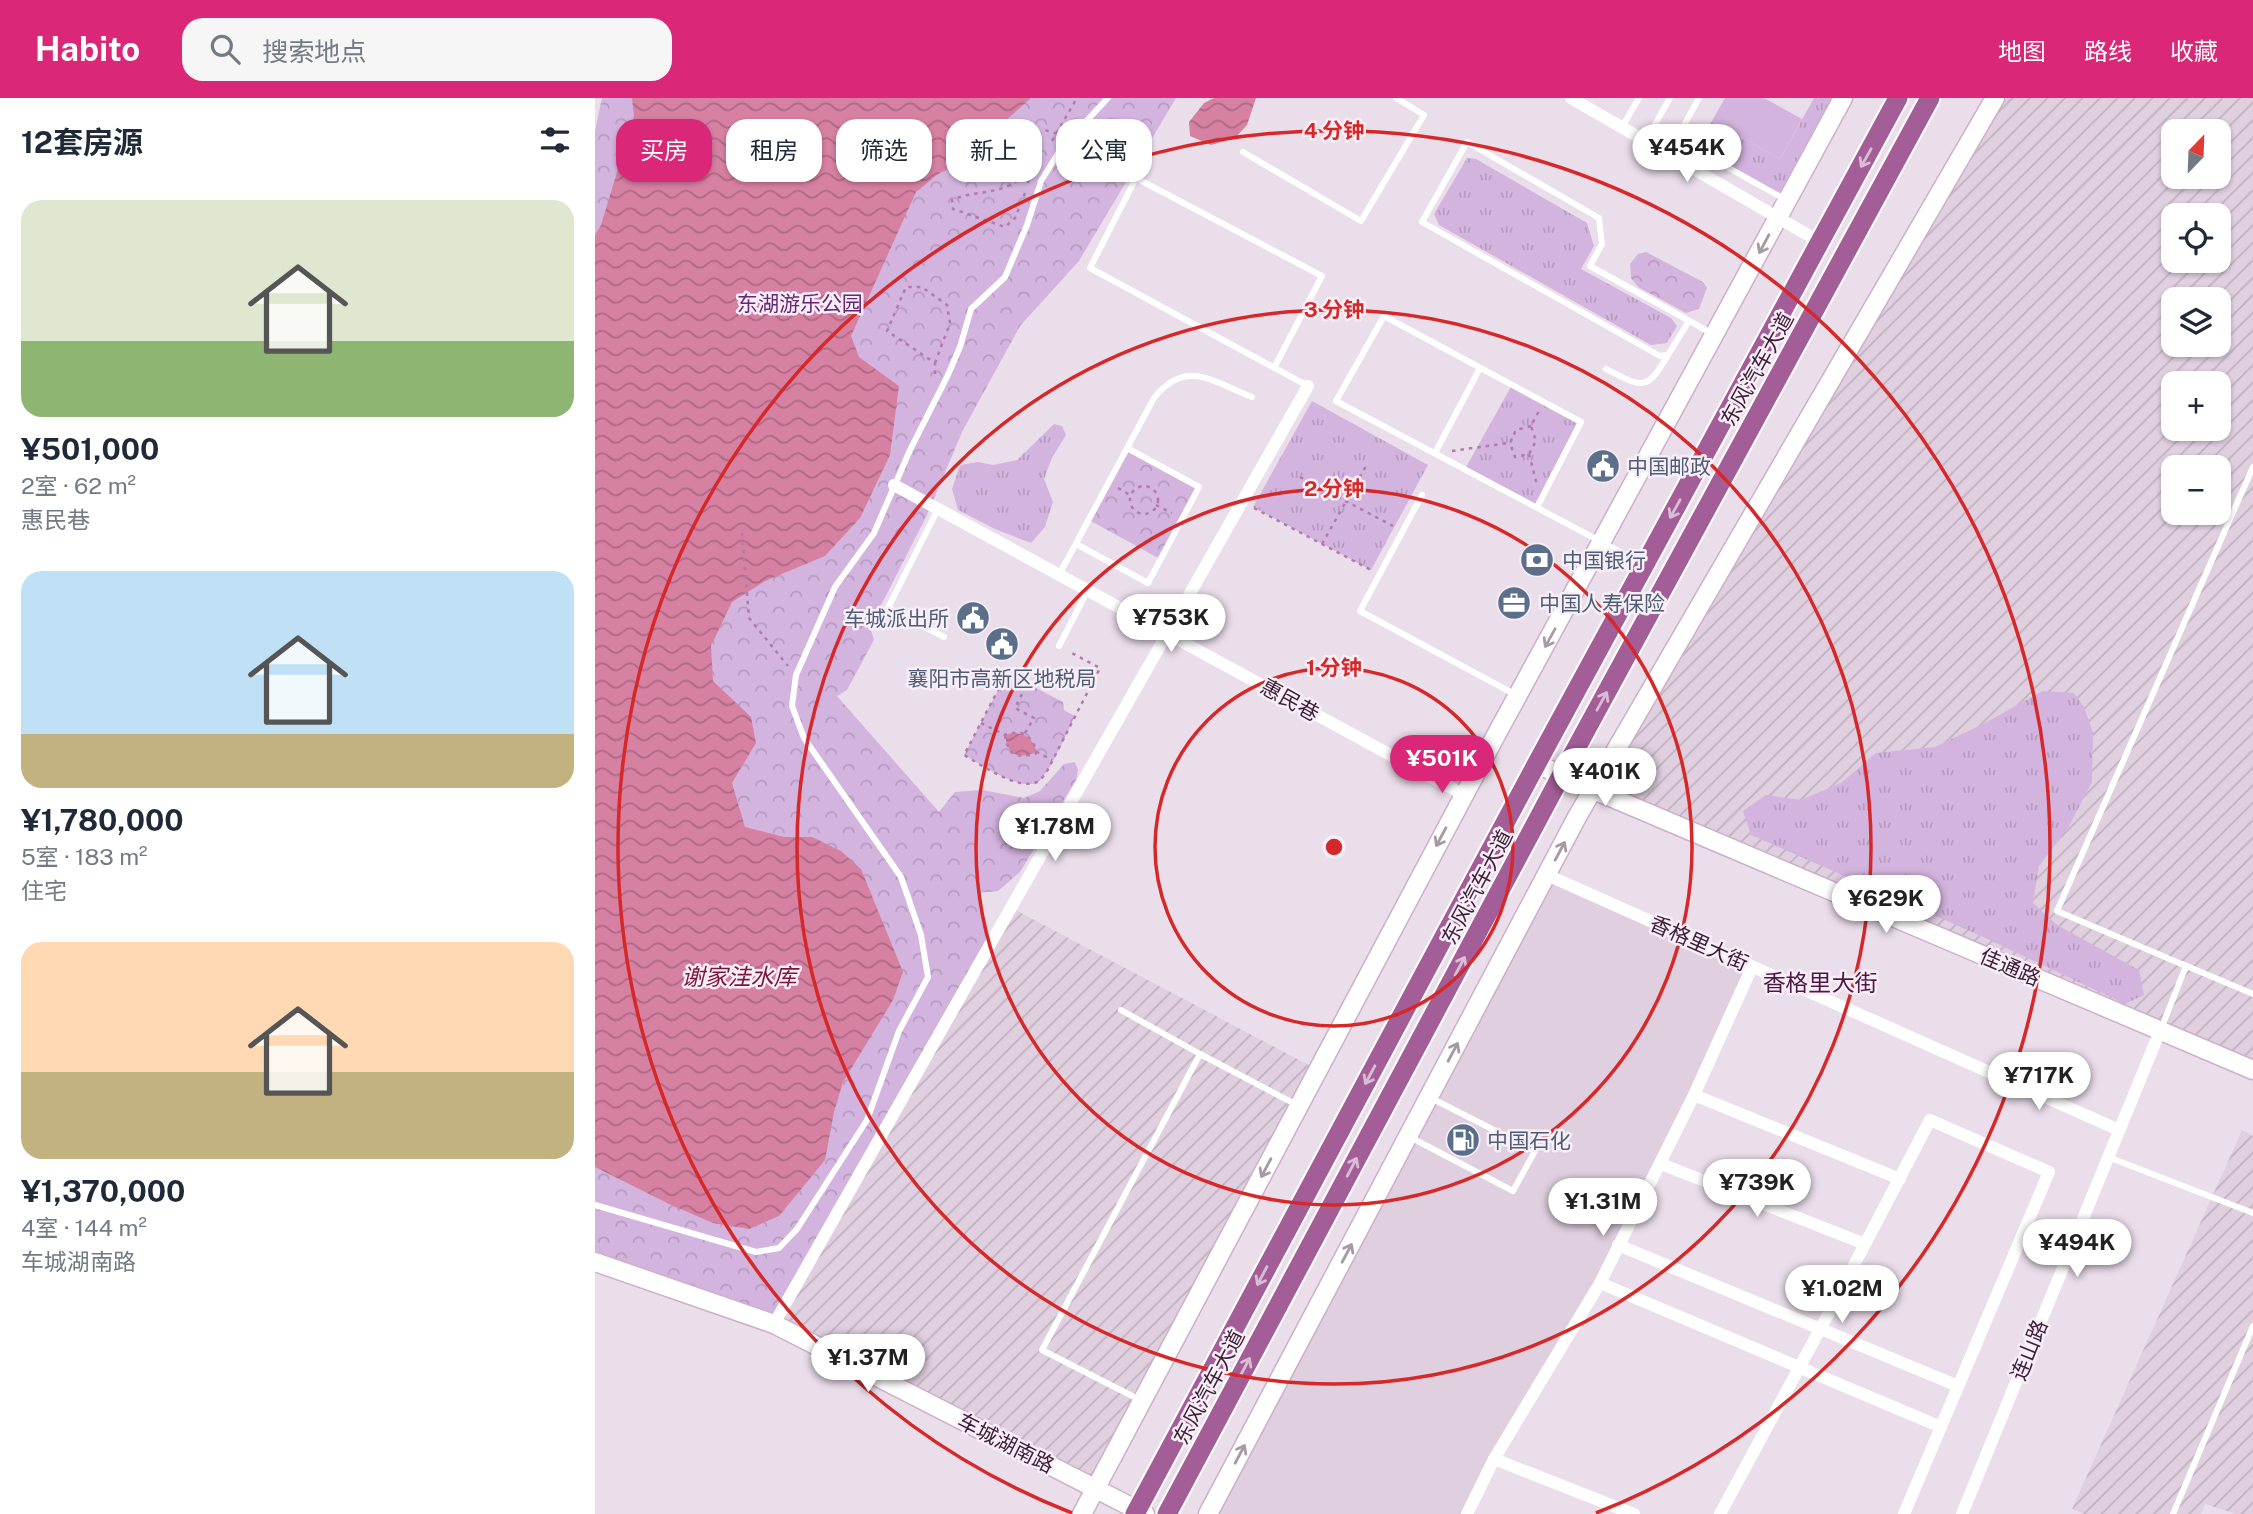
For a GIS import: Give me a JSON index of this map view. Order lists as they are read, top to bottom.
{
  "streets": {
    "main road": ["东风汽车大道"],
    "street": [
      "惠民巷",
      "香格里大街",
      "佳通路",
      "连山路",
      "车城湖南路"
    ]
  },
  "crossings": [
    ["东风汽车大道", "佳通路"],
    ["东风汽车大道", "车城湖南路"],
    ["香格里大街", "连山路"],
    ["佳通路", "连山路"]
  ],
  "districts": ["香格里大街"],
  "water": ["谢家洼水库"],
  "parks": ["东湖游乐公园"],
  "places": {
    "public building": ["中国邮政", "车城派出所", "襄阳市高新区地税局"],
    "bank": ["中国银行"],
    "office": ["中国人寿保险"],
    "fuel station": ["中国石化"]
  },
  "north": "top right",
  "page": {
    "header": "Habito",
    "search": "搜索地点",
    "nav": ["地图", "路线", "收藏"],
    "heading": "12套房源",
    "map_buttons": ["+", "−"],
    "chip": [
      "买房",
      "租房",
      "筛选",
      "新上",
      "公寓"
    ],
    "price": [
      "¥454K",
      "¥753K",
      "¥501K",
      "¥401K",
      "¥1.78M",
      "¥629K",
      "¥717K",
      "¥739K",
      "¥1.31M",
      "¥494K",
      "¥1.02M",
      "¥1.37M"
    ],
    "list": [
      {
        "name": "¥501,000",
        "note": "2室 · 62 m² · 惠民巷"
      },
      {
        "name": "¥1,780,000",
        "note": "5室 · 183 m² · 住宅"
      },
      {
        "name": "¥1,370,000",
        "note": "4室 · 144 m² · 车城湖南路"
      }
    ]
  },
  "rings": [
    "4 分钟",
    "3 分钟",
    "2 分钟",
    "1 分钟"
  ]
}
